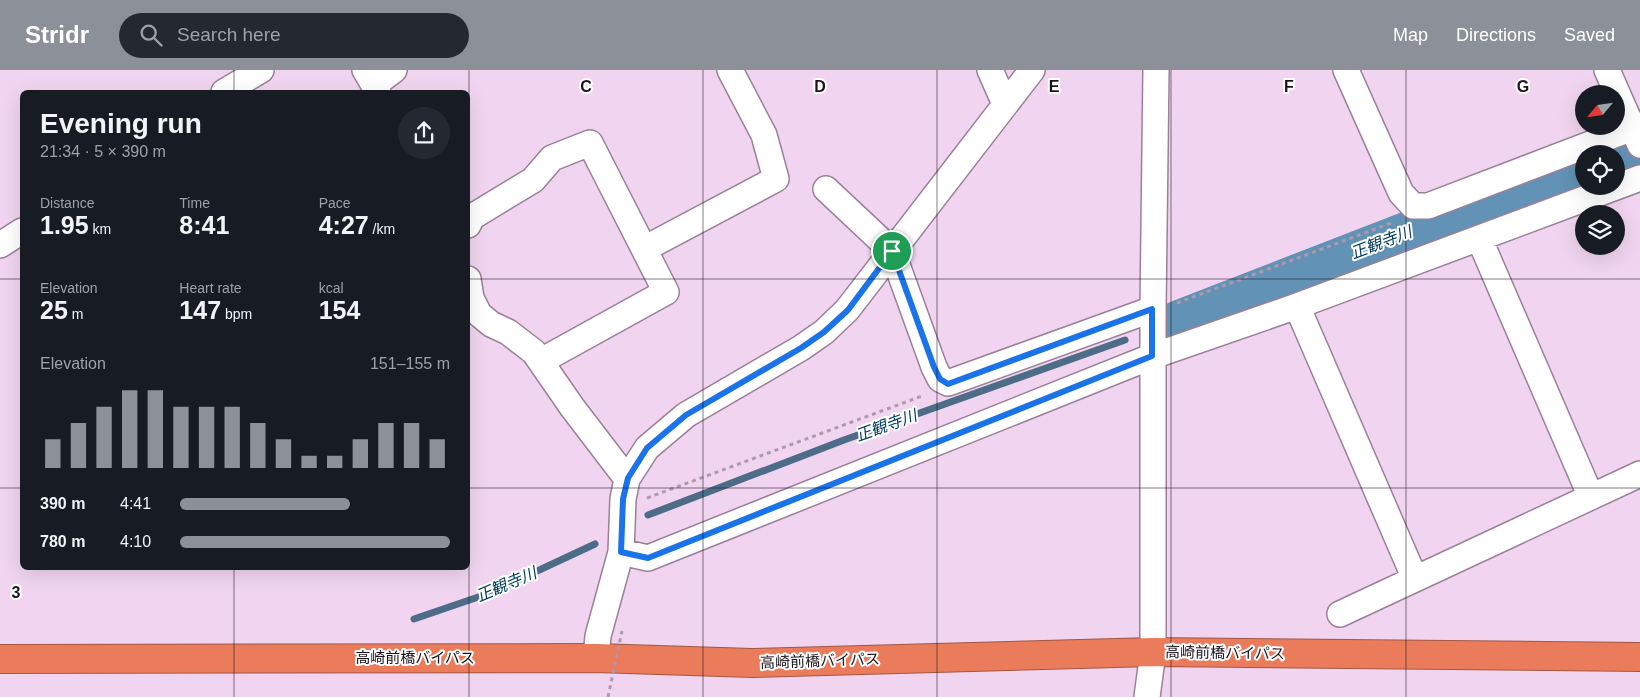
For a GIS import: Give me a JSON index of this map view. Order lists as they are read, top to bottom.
{
  "streets": {
    "highway": ["高崎前橋バイパス"]
  },
  "water": ["正観寺川"],
  "north": "bottom left",
  "page": {
    "header": "Stridr",
    "search": "Search here",
    "nav": ["Map", "Directions", "Saved"],
    "heading": ["Evening run", "21:34 · 5 × 390 m"],
    "stats": [
      ["Distance", "1.95 km"],
      ["Time", "8:41"],
      ["Pace", "4:27 /km"],
      ["Elevation", "25 m"],
      ["Heart rate", "147 bpm"],
      ["kcal", "154"]
    ],
    "chart": ["Elevation", "151–155 m"],
    "list": [
      {
        "name": "390 m",
        "note": "4:41"
      },
      {
        "name": "780 m",
        "note": "4:10"
      }
    ]
  },
  "grid": {
    "columns": [
      "C",
      "D",
      "E",
      "F",
      "G"
    ],
    "rows": ["3"]
  }
}
